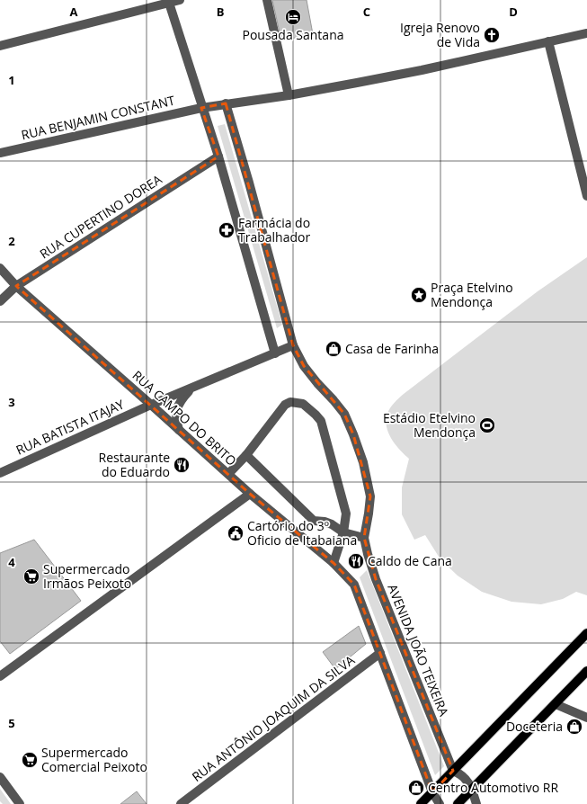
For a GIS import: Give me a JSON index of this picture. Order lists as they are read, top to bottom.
{
  "streets": {
    "street": [
      "RUA BENJAMIN CONSTANT",
      "RUA CUPERTINO DOREA",
      "RUA CAMPO DO BRITO",
      "RUA BATISTA ITAJAY",
      "AVENIDA JOÃO TEIXEIRA",
      "RUA ANTÔNIO JOAQUIM DA SILVA"
    ]
  },
  "crossings": [
    ["RUA CUPERTINO DOREA", "RUA CAMPO DO BRITO"],
    ["RUA CAMPO DO BRITO", "RUA BATISTA ITAJAY"],
    ["RUA CAMPO DO BRITO", "RUA ANTÔNIO JOAQUIM DA SILVA"]
  ],
  "places": {
    "hotel": ["Pousada Santana"],
    "church": ["Igreja Renovo de Vida"],
    "pharmacy": ["Farmácia do Trabalhador"],
    "place": ["Praça Etelvino Mendonça"],
    "shop": ["Casa de Farinha", "Doceteria", "Centro Automotivo RR"],
    "sports": ["Estádio Etelvino Mendonça"],
    "restaurant": ["Restaurante do Eduardo", "Caldo de Cana"],
    "public building": ["Cartório do 3º Oficio de Itabaiana"],
    "supermarket": ["Supermercado Irmãos Peixoto", "Supermercado Comercial Peixoto"]
  },
  "grid": {
    "columns": [
      "A",
      "B",
      "C",
      "D"
    ],
    "rows": [
      "1",
      "2",
      "3",
      "4",
      "5"
    ]
  }
}
